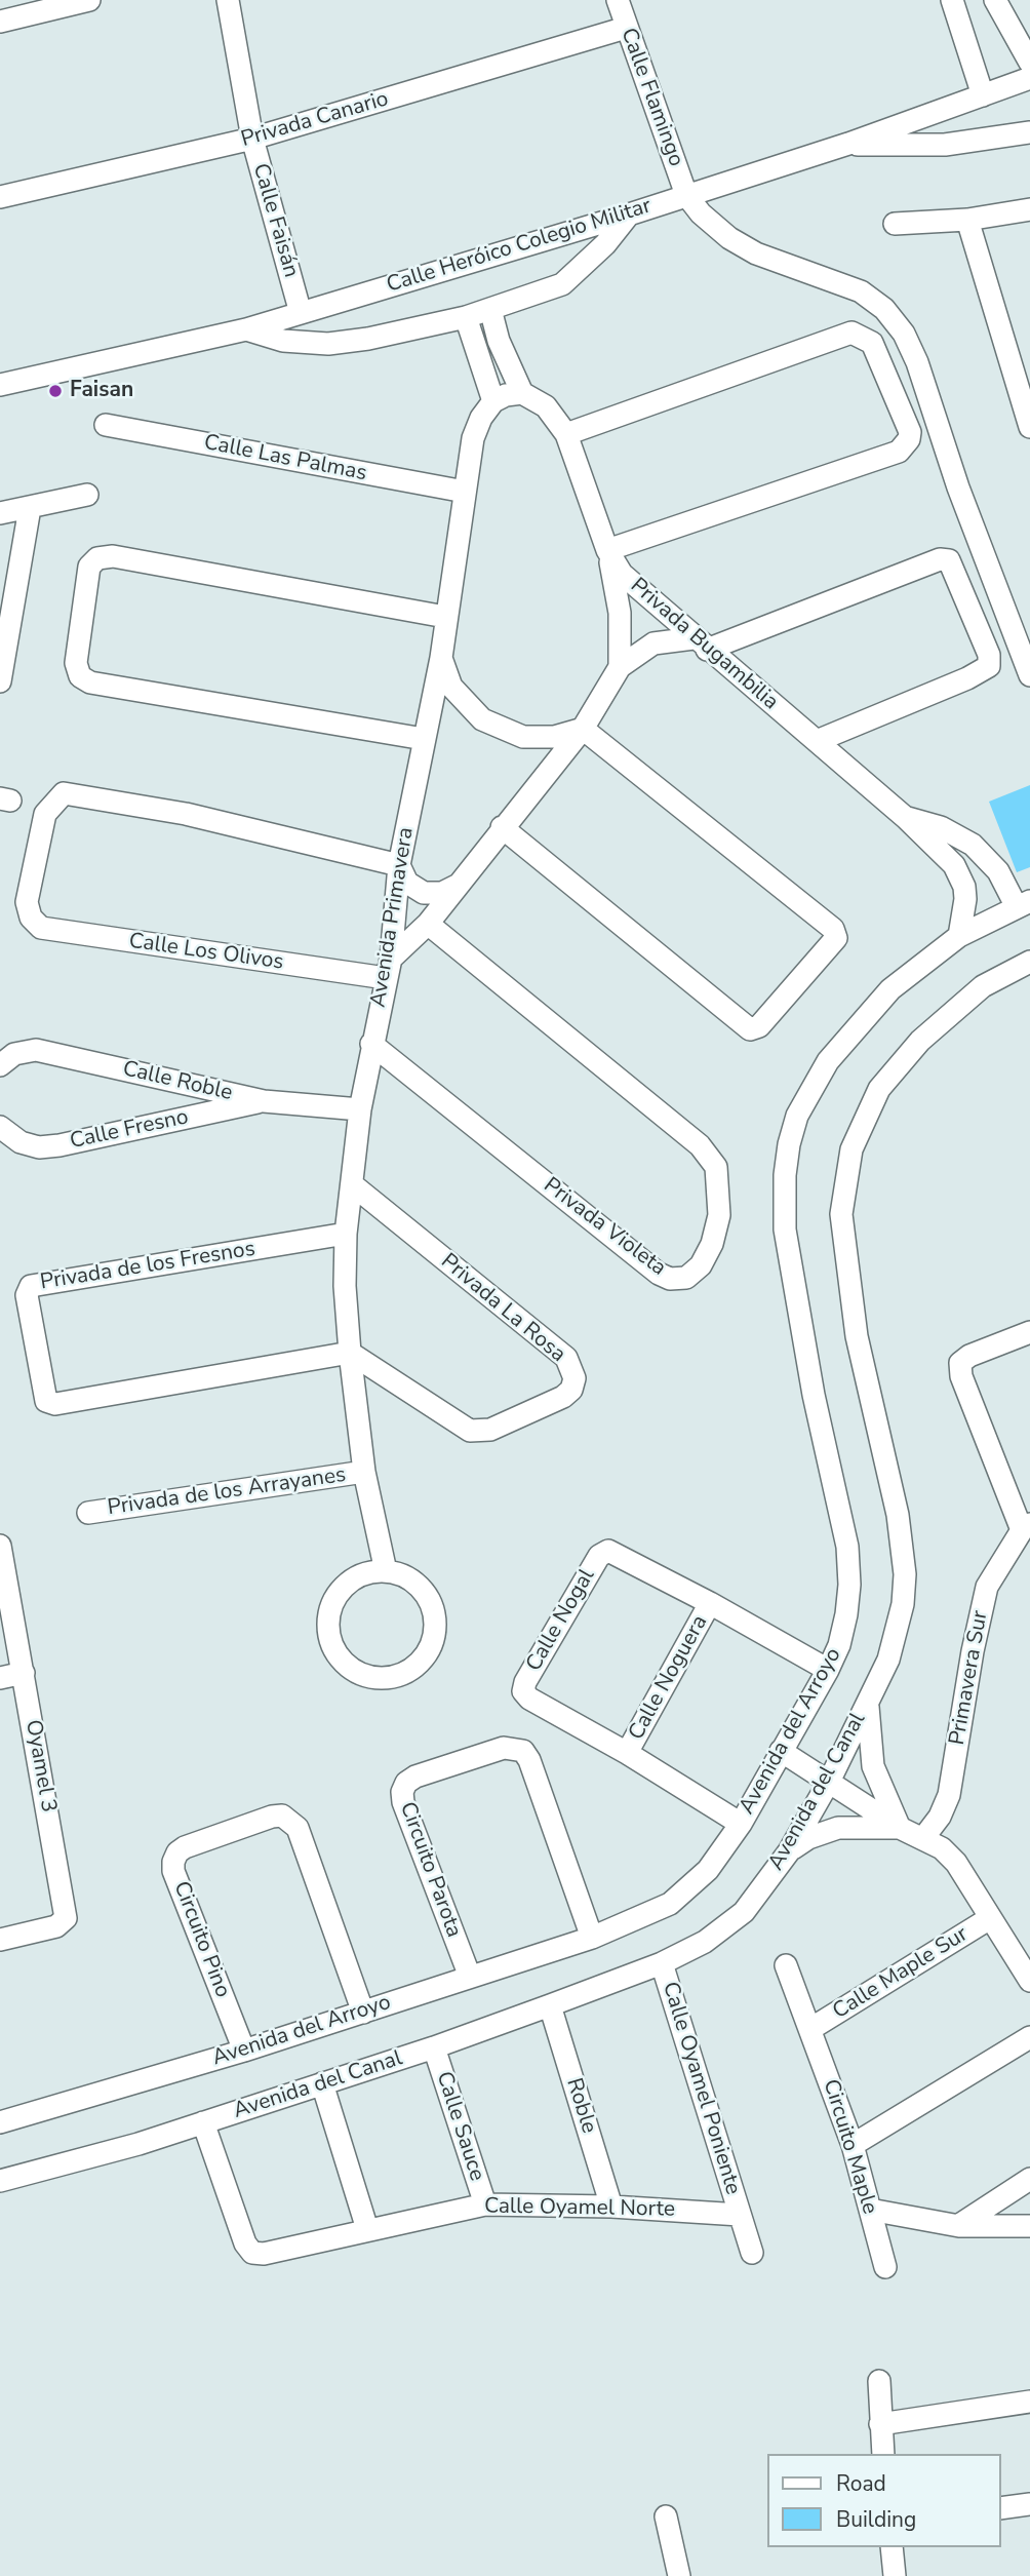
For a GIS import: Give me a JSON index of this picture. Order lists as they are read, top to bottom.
{
  "streets": {
    "street": [
      "Calle Flamingo",
      "Privada Canario",
      "Calle Faisán",
      "Calle Heróico Colegio Militar",
      "Calle Las Palmas",
      "Privada Bugambilia",
      "Avenida Primavera",
      "Calle Los Olivos",
      "Calle Roble",
      "Calle Fresno",
      "Privada Violeta",
      "Privada de los Fresnos",
      "Privada La Rosa",
      "Privada de los Arrayanes",
      "Calle Nogal",
      "Calle Noguera",
      "Primavera Sur",
      "Avenida del Arroyo",
      "Oyamel 3",
      "Avenida del Canal",
      "Circuito Parota",
      "Circuito Pino",
      "Calle Maple Sur",
      "Calle Oyamel Poniente",
      "Roble",
      "Calle Sauce",
      "Circuito Maple",
      "Calle Oyamel Norte"
    ]
  },
  "crossings": [
    ["Calle Flamingo", "Privada Canario"],
    ["Calle Flamingo", "Calle Heróico Colegio Militar"],
    ["Privada Canario", "Calle Faisán"],
    ["Calle Faisán", "Calle Heróico Colegio Militar"],
    ["Calle Las Palmas", "Avenida Primavera"],
    ["Privada Bugambilia", "Avenida del Arroyo"],
    ["Avenida Primavera", "Calle Los Olivos"],
    ["Avenida Primavera", "Calle Roble"],
    ["Avenida Primavera", "Privada Violeta"],
    ["Avenida Primavera", "Privada de los Fresnos"],
    ["Avenida Primavera", "Privada La Rosa"],
    ["Avenida Primavera", "Privada de los Arrayanes"],
    ["Calle Roble", "Calle Fresno"],
    ["Privada de los Fresnos", "Privada La Rosa"],
    ["Calle Nogal", "Calle Noguera"],
    ["Calle Nogal", "Avenida del Arroyo"],
    ["Avenida del Arroyo", "Circuito Parota"],
    ["Avenida del Arroyo", "Circuito Pino"],
    ["Avenida del Canal", "Calle Oyamel Poniente"],
    ["Avenida del Canal", "Roble"],
    ["Avenida del Canal", "Calle Sauce"],
    ["Avenida del Canal", "Calle Oyamel Norte"],
    ["Calle Maple Sur", "Circuito Maple"],
    ["Calle Oyamel Poniente", "Calle Oyamel Norte"],
    ["Roble", "Calle Oyamel Norte"],
    ["Calle Sauce", "Calle Oyamel Norte"]
  ],
  "places": ["Faisan"],
  "legend": ["Road", "Building"]
}
